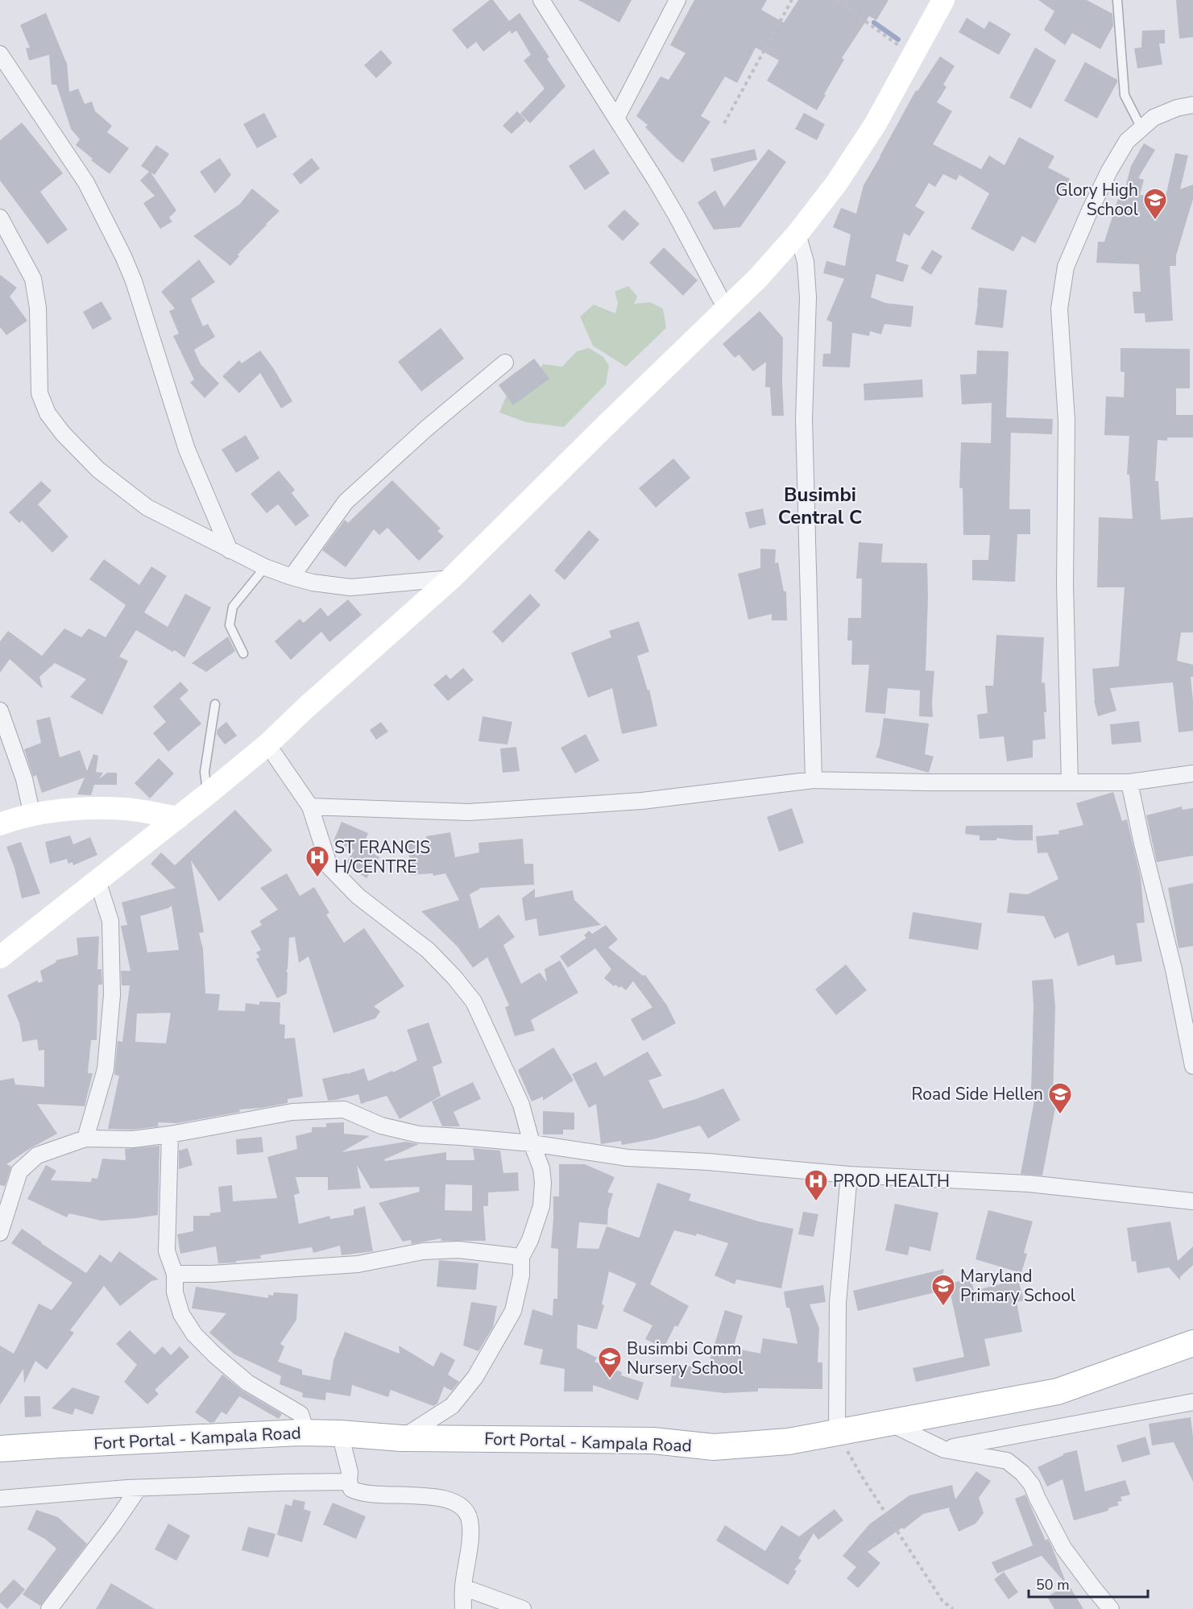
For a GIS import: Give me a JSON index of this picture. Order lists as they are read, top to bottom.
{
  "streets": {
    "main road": ["Fort Portal - Kampala Road"]
  },
  "districts": ["Busimbi Central C"],
  "places": {
    "school or university": [
      "Glory High School",
      "Road Side Hellen",
      "Maryland Primary School",
      "Busimbi Comm Nursery School"
    ],
    "hospital": ["ST FRANCIS H/CENTRE", "PROD HEALTH"]
  },
  "scale_bar": "50 m"
}
